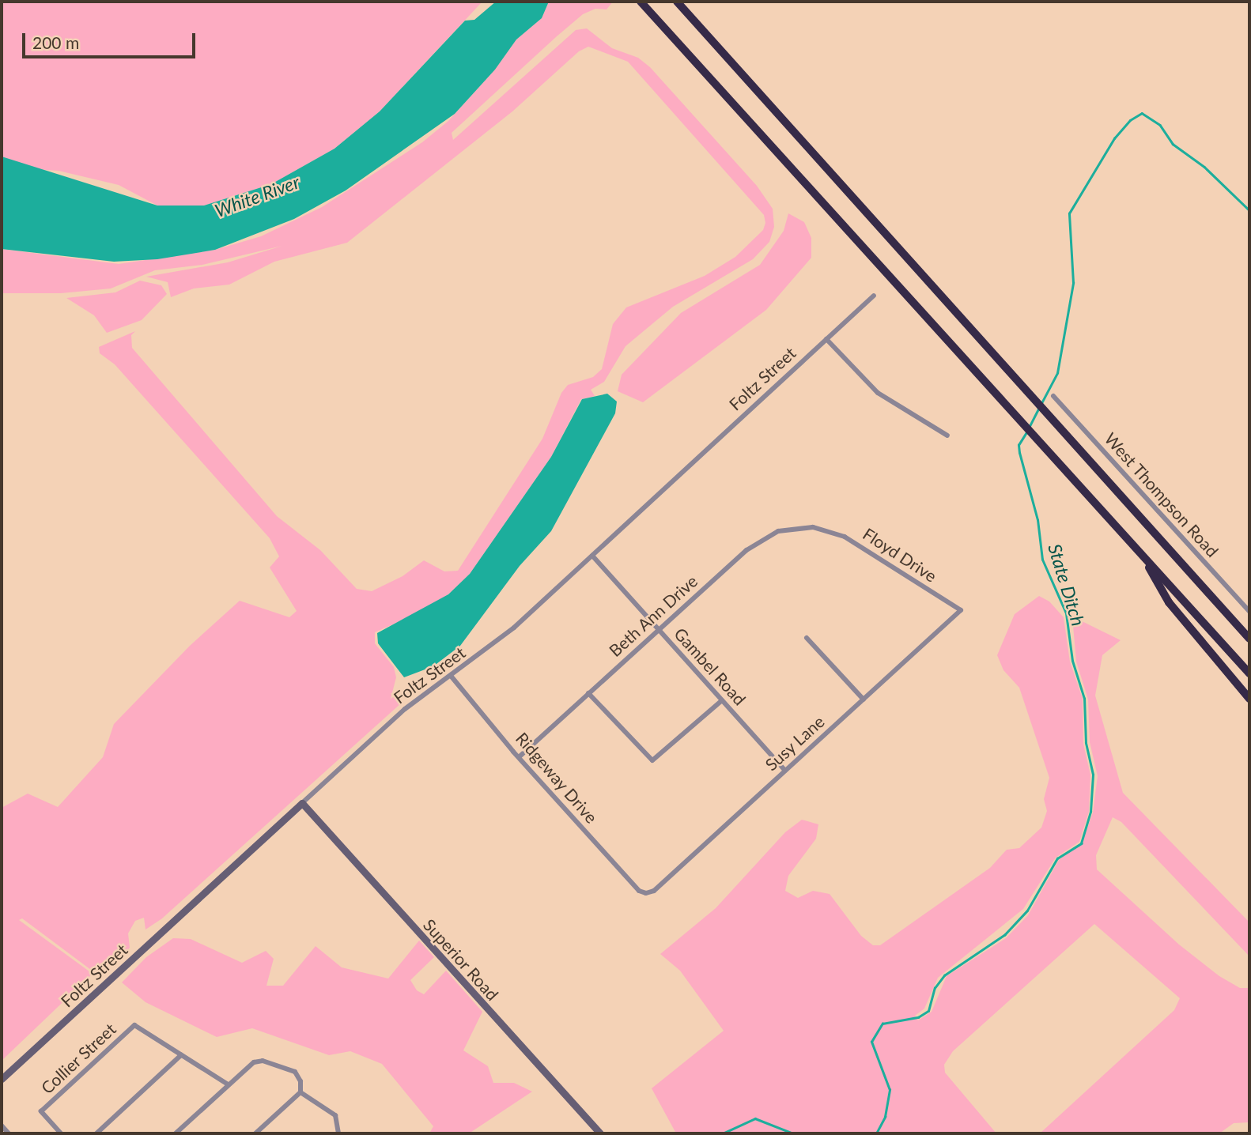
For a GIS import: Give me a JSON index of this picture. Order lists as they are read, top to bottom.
{
  "streets": {
    "street": [
      "Foltz Street",
      "West Thompson Road",
      "Floyd Drive",
      "Beth Ann Drive",
      "Gambel Road",
      "Susy Lane",
      "Ridgeway Drive",
      "Superior Road",
      "Collier Street"
    ]
  },
  "crossings": [
    ["Foltz Street", "Gambel Road"],
    ["Foltz Street", "Ridgeway Drive"],
    ["Foltz Street", "Superior Road"],
    ["Floyd Drive", "Beth Ann Drive"],
    ["Floyd Drive", "Susy Lane"],
    ["Beth Ann Drive", "Gambel Road"],
    ["Beth Ann Drive", "Ridgeway Drive"],
    ["Gambel Road", "Susy Lane"],
    ["Susy Lane", "Ridgeway Drive"]
  ],
  "water": ["White River", "State Ditch"],
  "scale_bar": "200 m"
}
